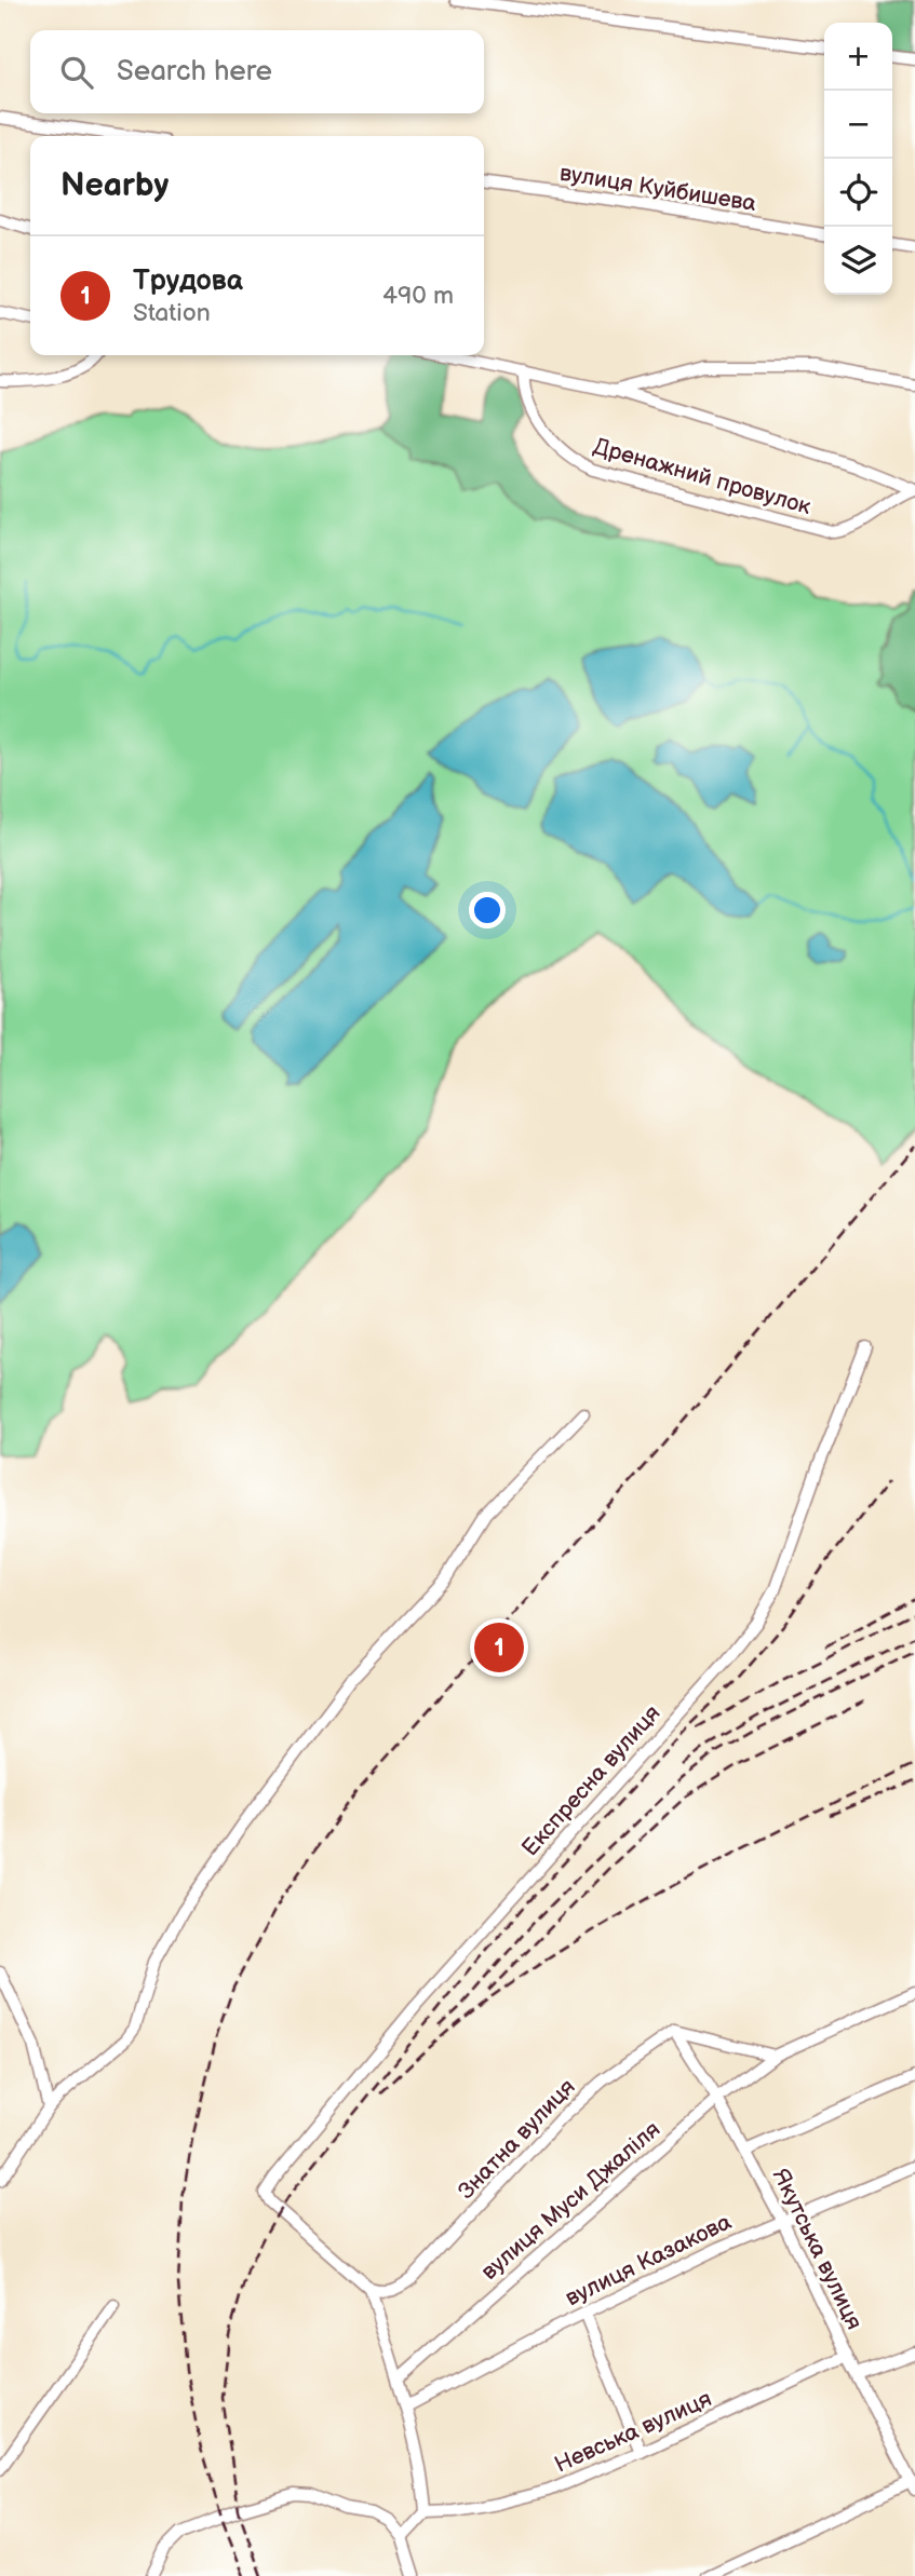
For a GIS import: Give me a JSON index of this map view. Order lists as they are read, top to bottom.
{
  "streets": {
    "street": [
      "вулиця Куйбишева",
      "Дренажний провулок",
      "Експресна вулиця",
      "Знатна вулиця",
      "вулиця Муси Джаліля",
      "Якутська вулиця",
      "вулиця Казакова",
      "Невська вулиця"
    ]
  },
  "crossings": [
    ["Експресна вулиця", "Знатна вулиця"],
    ["Знатна вулиця", "Якутська вулиця"],
    ["вулиця Муси Джаліля", "Якутська вулиця"],
    ["Якутська вулиця", "вулиця Казакова"],
    ["Якутська вулиця", "Невська вулиця"]
  ],
  "page": {
    "map_buttons": ["+", "−"],
    "search": "Search here",
    "heading": "Nearby",
    "list": [
      {
        "mark": "1",
        "name": "Трудова",
        "note": "Station",
        "value": "490 m"
      }
    ],
    "pins": "1"
  }
}
